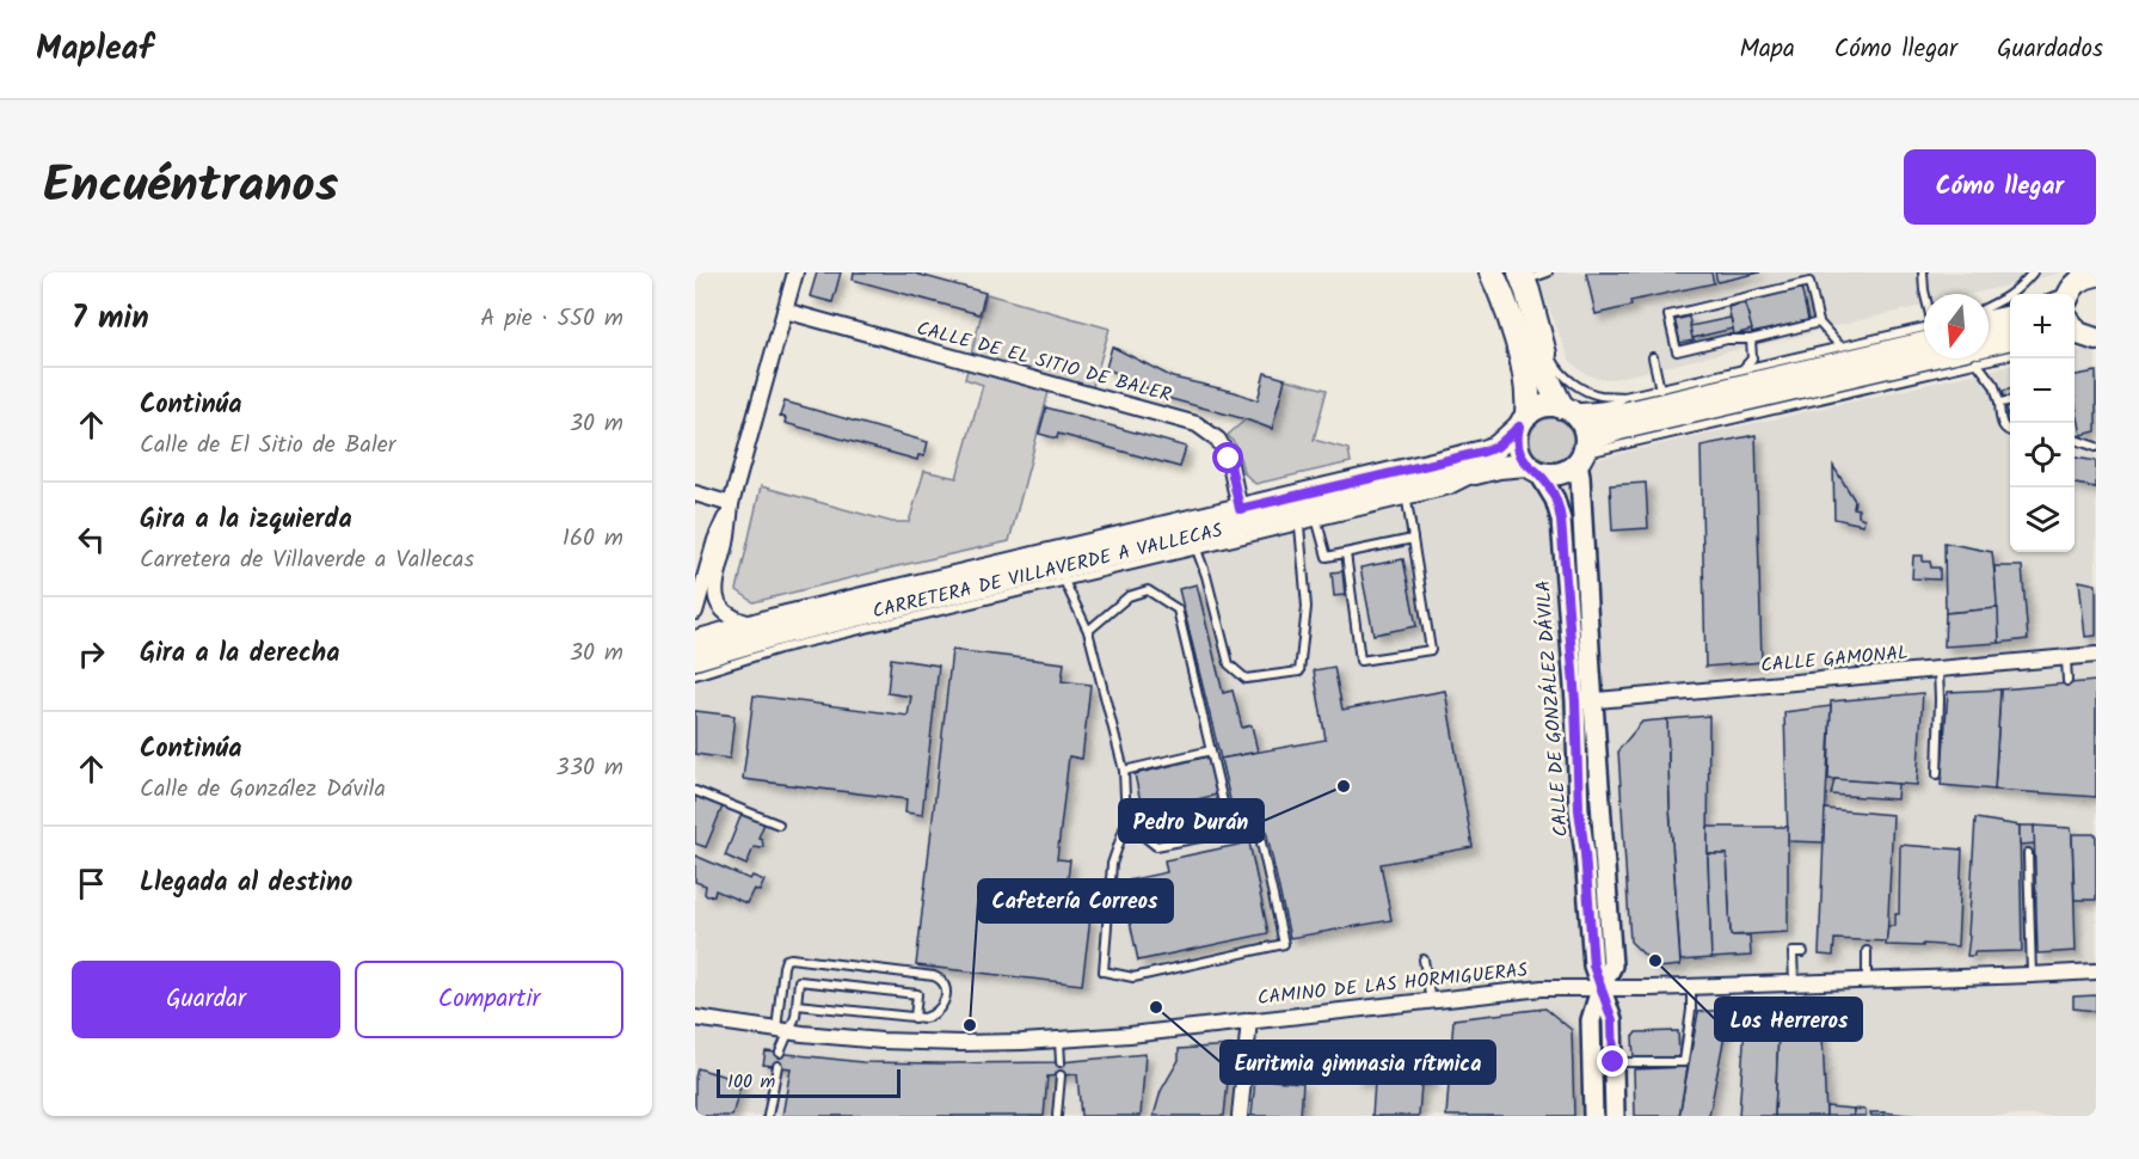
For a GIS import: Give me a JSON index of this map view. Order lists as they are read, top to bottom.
{
  "streets": {
    "main road": ["CARRETERA DE VILLAVERDE A VALLECAS"],
    "street": [
      "CALLE DE EL SITIO DE BALER",
      "CALLE GAMONAL",
      "CALLE DE GONZÁLEZ DÁVILA",
      "CAMINO DE LAS HORMIGUERAS"
    ]
  },
  "crossings": [
    ["CALLE DE EL SITIO DE BALER", "CARRETERA DE VILLAVERDE A VALLECAS"],
    ["CARRETERA DE VILLAVERDE A VALLECAS", "CALLE DE GONZÁLEZ DÁVILA"],
    ["CALLE GAMONAL", "CALLE DE GONZÁLEZ DÁVILA"],
    ["CALLE DE GONZÁLEZ DÁVILA", "CAMINO DE LAS HORMIGUERAS"]
  ],
  "places": [
    "Pedro Durán",
    "Los Herreros",
    "Euritmia gimnasia rítmica",
    "Cafetería Correos"
  ],
  "scale_bar": "100 m",
  "north": "bottom",
  "page": {
    "header": "Mapleaf",
    "nav": ["Mapa", "Cómo llegar", "Guardados"],
    "title": "Encuéntranos",
    "buttons": [
      "Cómo llegar",
      ["Guardar", "Compartir"]
    ],
    "heading": ["7 min", "A pie · 550 m"],
    "map_buttons": ["+", "−"],
    "list": [
      ["Continúa", "Calle de El Sitio de Baler", "30 m"],
      ["Gira a la izquierda", "Carretera de Villaverde a Vallecas", "160 m"],
      ["Gira a la derecha", "30 m"],
      ["Continúa", "Calle de González Dávila", "330 m"],
      "Llegada al destino"
    ],
    "scale": "100 m"
  }
}
